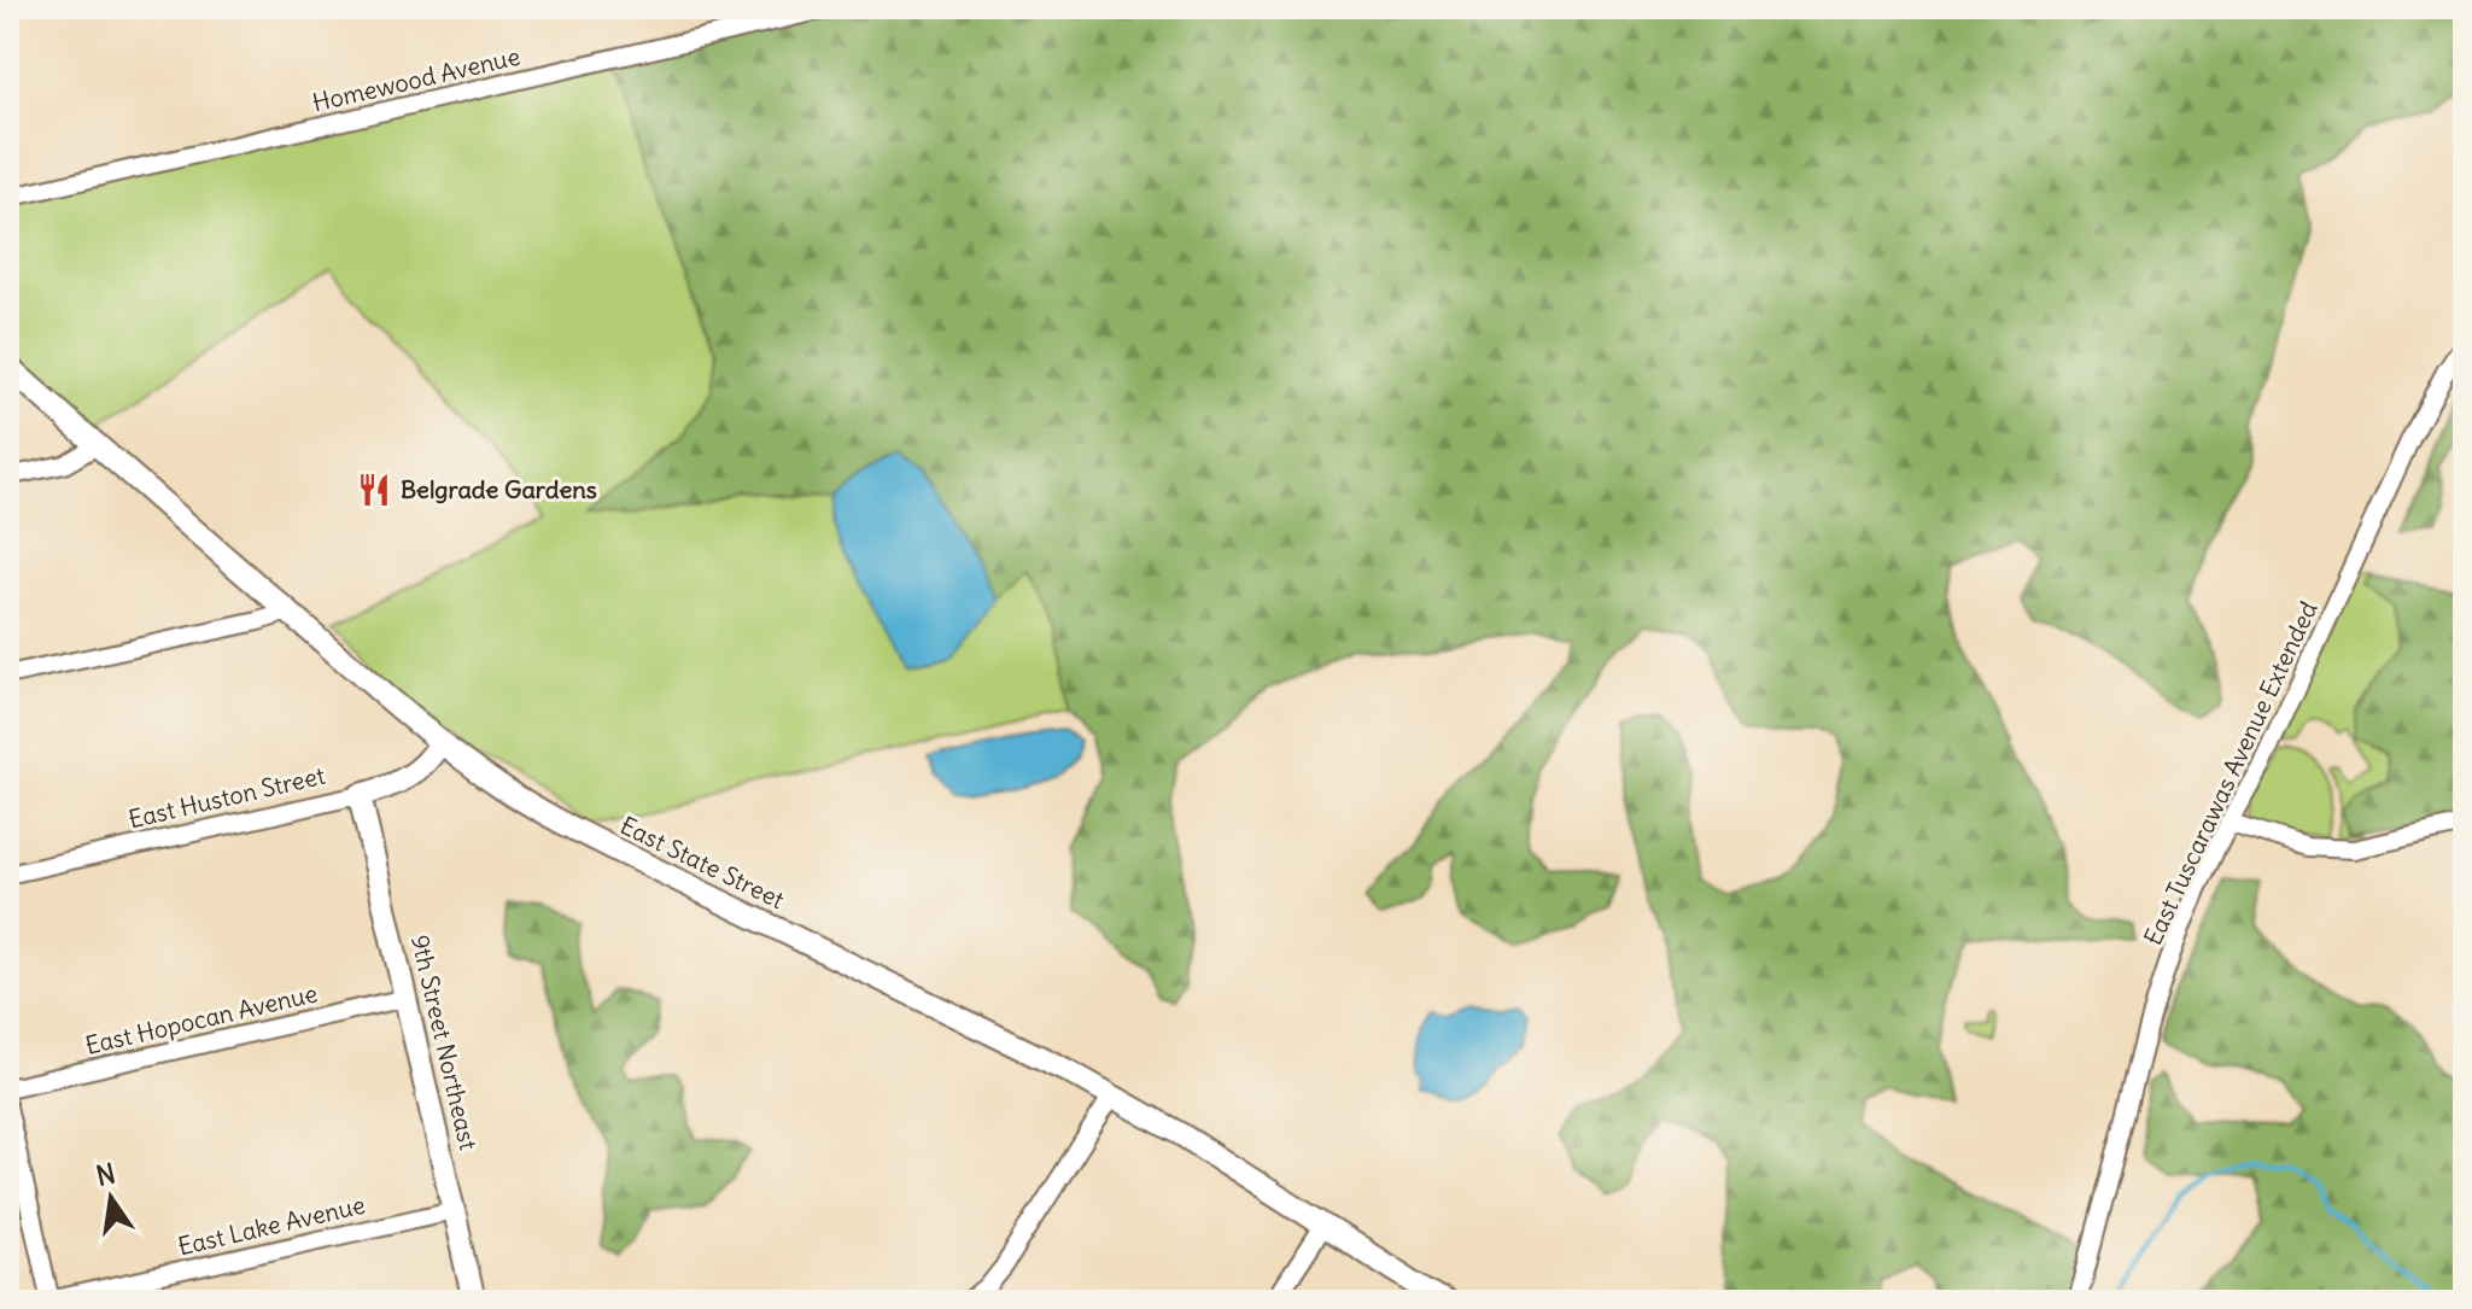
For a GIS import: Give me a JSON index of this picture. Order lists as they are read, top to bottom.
{
  "streets": {
    "street": [
      "Homewood Avenue",
      "East Tuscarawas Avenue Extended",
      "East Huston Street",
      "East State Street",
      "East Hopocan Avenue",
      "9th Street Northeast",
      "East Lake Avenue"
    ]
  },
  "crossings": [
    ["East Huston Street", "East State Street"],
    ["East Huston Street", "9th Street Northeast"],
    ["East Hopocan Avenue", "9th Street Northeast"],
    ["9th Street Northeast", "East Lake Avenue"]
  ],
  "places": {
    "restaurant": ["Belgrade Gardens"]
  },
  "north": "top"
}
